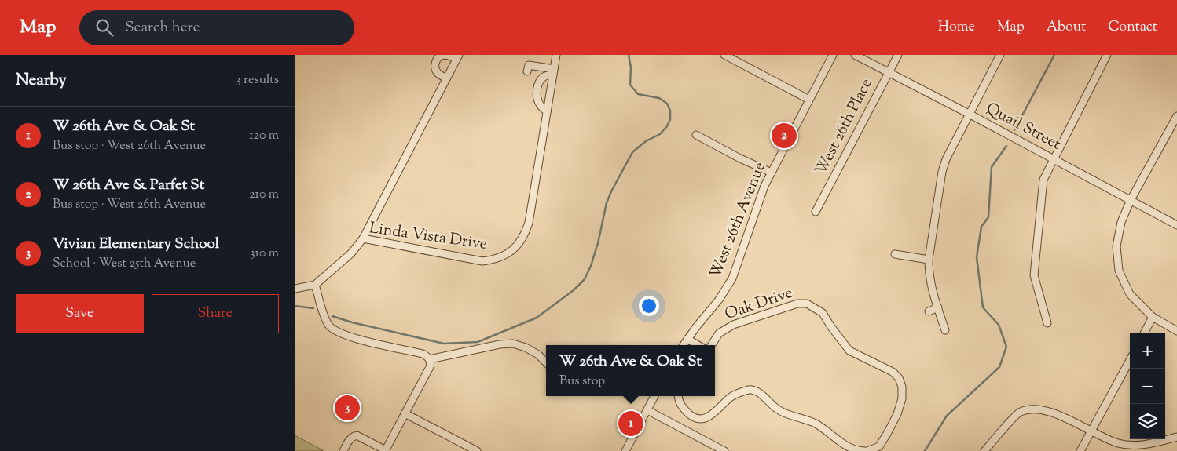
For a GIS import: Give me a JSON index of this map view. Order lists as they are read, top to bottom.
{
  "streets": {
    "street": [
      "West 26th Place",
      "Quail Street",
      "West 26th Avenue",
      "Linda Vista Drive",
      "Oak Drive"
    ]
  },
  "crossings": [
    ["West 26th Place", "Quail Street"]
  ],
  "page": {
    "header": "Map",
    "search": "Search here",
    "nav": [
      "Home",
      "Map",
      "About",
      "Contact"
    ],
    "heading": ["Nearby", "3 results"],
    "list": [
      {
        "mark": "1",
        "name": "W 26th Ave & Oak St",
        "note": "Bus stop · West 26th Avenue",
        "value": "120 m"
      },
      {
        "mark": "2",
        "name": "W 26th Ave & Parfet St",
        "note": "Bus stop · West 26th Avenue",
        "value": "210 m"
      },
      {
        "mark": "3",
        "name": "Vivian Elementary School",
        "note": "School · West 25th Avenue",
        "value": "310 m"
      }
    ],
    "pins": ["2", "3", "1"],
    "buttons": ["Save", "Share"],
    "map_buttons": ["+", "−"],
    "popup": ["W 26th Ave & Oak St", "Bus stop"]
  }
}
